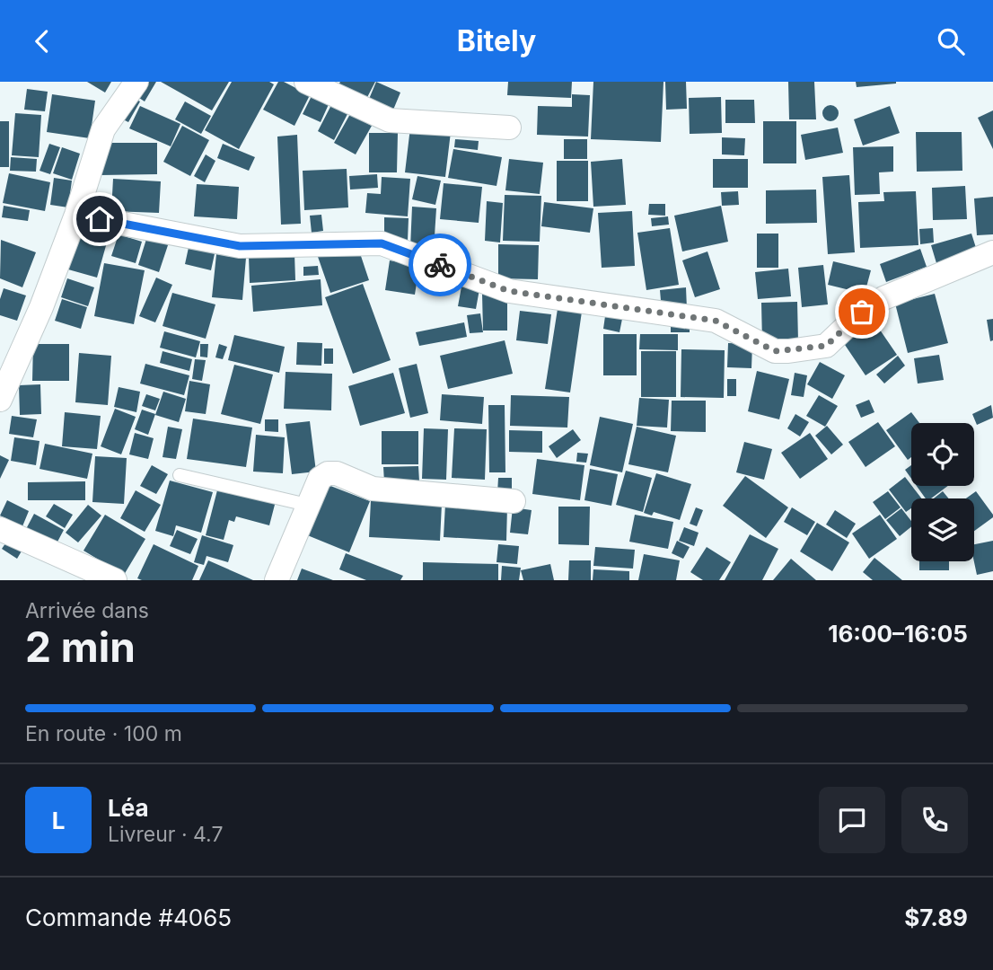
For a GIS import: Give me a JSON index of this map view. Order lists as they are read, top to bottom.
{
  "page": {
    "header": "Bitely",
    "heading": ["2 min", "Arrivée dans", "16:00–16:05"],
    "panel": [
      "Léa",
      "Livreur · 4.7",
      "Commande #4065",
      "$7.89"
    ],
    "bar": "En route · 100 m",
    "round": "L"
  }
}
